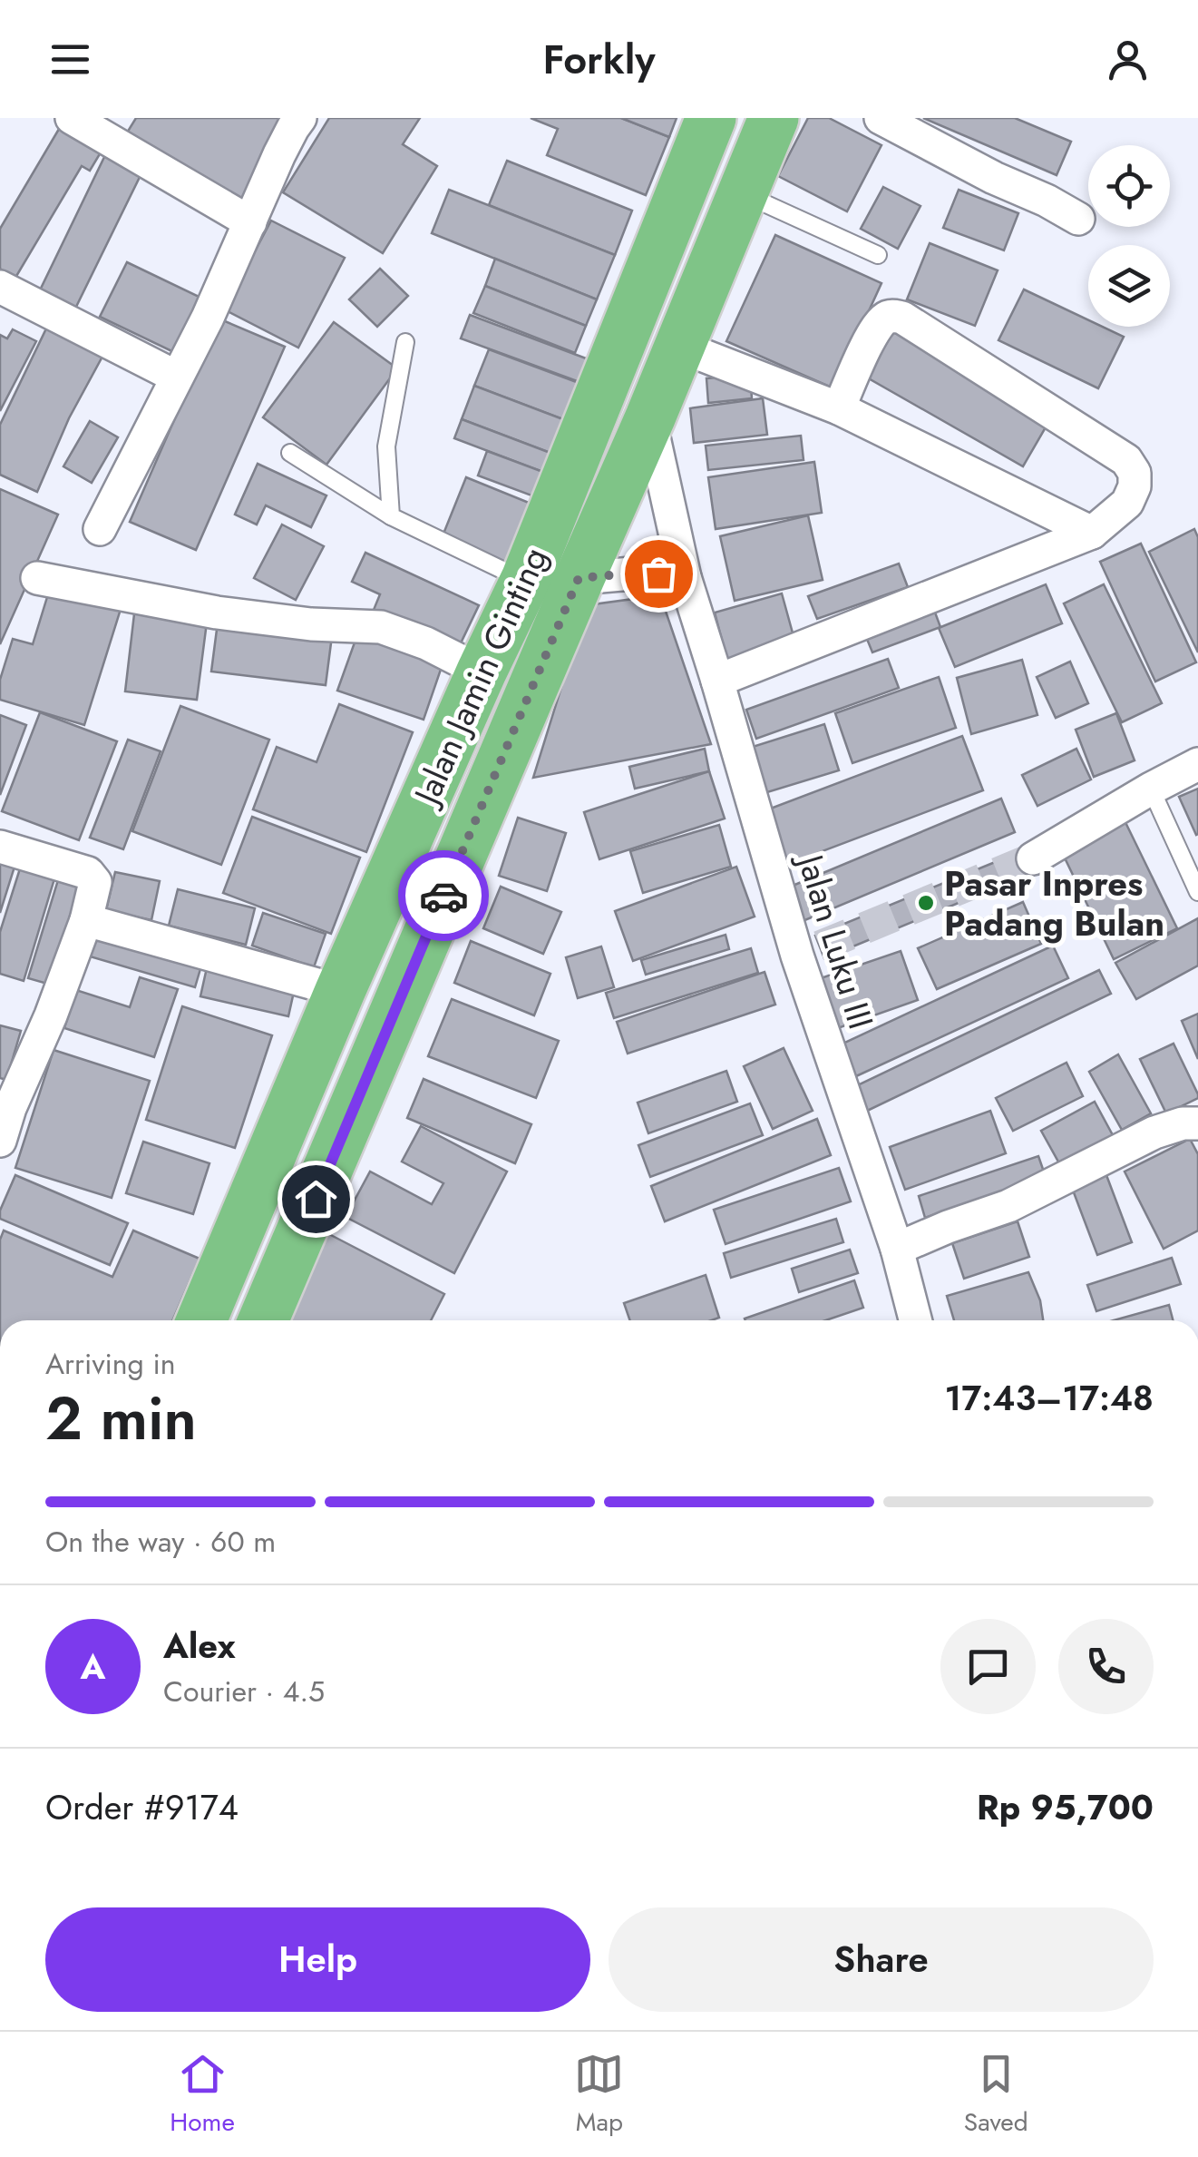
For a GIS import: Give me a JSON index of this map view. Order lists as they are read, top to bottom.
{
  "streets": {
    "highway": ["Jalan Jamin Ginting"],
    "street": ["Jalan Luku III"]
  },
  "crossings": [
    ["Jalan Jamin Ginting", "Jalan Luku III"]
  ],
  "places": ["Pasar Inpres Padang Bulan"],
  "page": {
    "header": "Forkly",
    "heading": ["2 min", "Arriving in", "17:43–17:48"],
    "panel": [
      "Alex",
      "Courier · 4.5",
      "Order #9174",
      "Rp 95,700"
    ],
    "bar": "On the way · 60 m",
    "round": "A",
    "buttons": ["Help", "Share"],
    "tabs": ["Home", "Map", "Saved"]
  }
}
